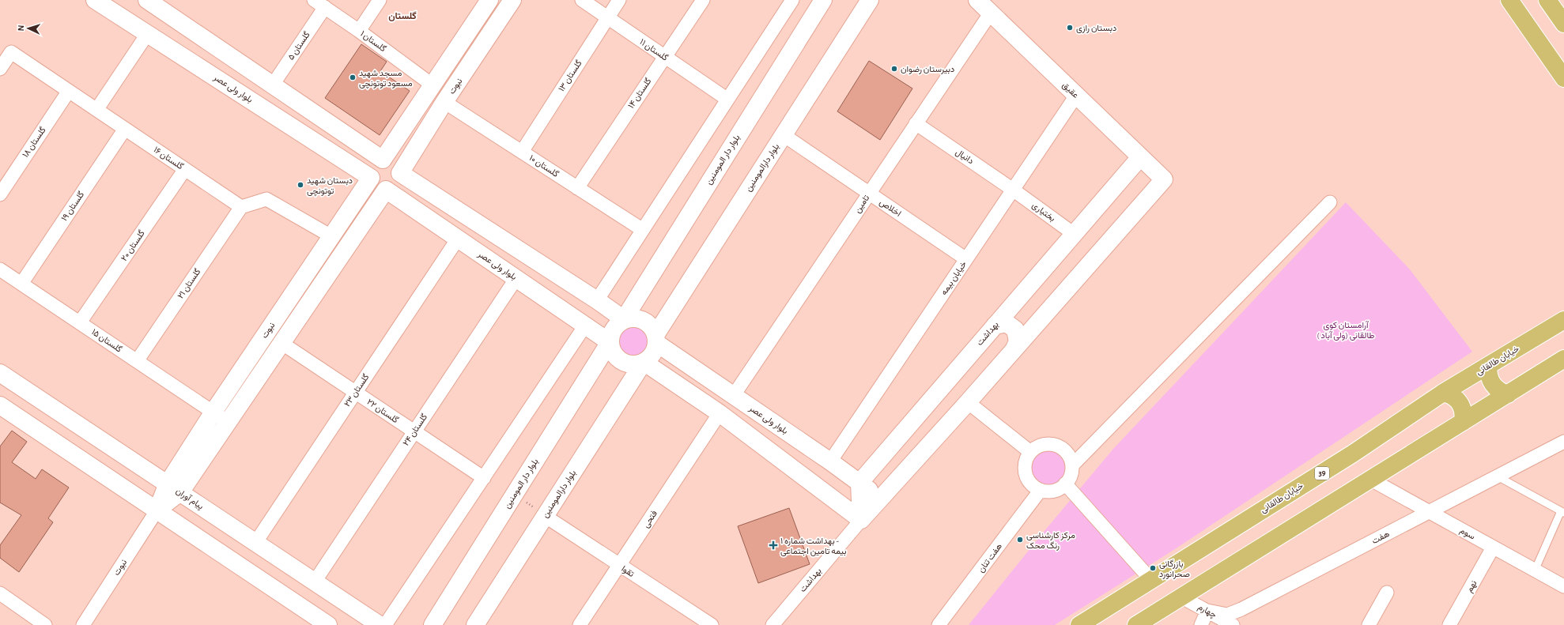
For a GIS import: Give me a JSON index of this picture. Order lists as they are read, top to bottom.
{
  "streets": {
    "main road": ["خیابان طالقانی", "39"],
    "street": [
      "گلستان ۱",
      "گلستان ۵",
      "گلستان ۱۱",
      "گلستان ۱۳",
      "نبوت",
      "بلوار ولی عصر",
      "عقیق",
      "گلستان ۱۴",
      "گلستان ۱۸",
      "دانیال",
      "گلستان ۱۶",
      "بلوار دار المومنین",
      "گلستان ۱۰",
      "بلوار دارالمومنین",
      "تامین",
      "گلستان ۱۹",
      "اخلاص",
      "بختیاری",
      "گلستان ۲۰",
      "خیابان بیمه",
      "گلستان ۲۱",
      "بهداشت",
      "گلستان ۱۵",
      "گلستان ۲۳",
      "گلستان ۲۲",
      "گلستان ۲۴",
      "پیام آوران",
      "فتحی",
      "سوم",
      "هفت",
      "هفت تنان",
      "تقوا",
      "نهم",
      "چهارم"
    ]
  },
  "crossings": [
    ["گلستان ۱", "گلستان ۵"],
    ["گلستان ۱۱", "گلستان ۱۳"],
    ["گلستان ۱۱", "گلستان ۱۴"],
    ["گلستان ۱۳", "گلستان ۱۰"],
    ["نبوت", "بلوار ولی عصر"],
    ["نبوت", "گلستان ۱۰"],
    ["نبوت", "گلستان ۱۵"],
    ["نبوت", "پیام آوران"],
    ["بلوار ولی عصر", "بلوار دار المومنین"],
    ["بلوار ولی عصر", "بلوار دارالمومنین"],
    ["بلوار ولی عصر", "تامین"],
    ["بلوار ولی عصر", "خیابان بیمه"],
    ["بلوار ولی عصر", "بهداشت"],
    ["بلوار ولی عصر", "گلستان ۲۳"],
    ["بلوار ولی عصر", "گلستان ۲۴"],
    ["عقیق", "تامین"],
    ["عقیق", "خیابان بیمه"],
    ["عقیق", "بهداشت"],
    ["گلستان ۱۴", "گلستان ۱۰"],
    ["گلستان ۱۸", "گلستان ۱۶"],
    ["دانیال", "تامین"],
    ["دانیال", "بختیاری"],
    ["دانیال", "خیابان بیمه"],
    ["گلستان ۱۶", "گلستان ۱۹"],
    ["گلستان ۱۶", "گلستان ۲۰"],
    ["گلستان ۱۶", "گلستان ۲۱"],
    ["بلوار دار المومنین", "بلوار دارالمومنین"],
    ["بلوار دارالمومنین", "اخلاص"],
    ["بلوار دارالمومنین", "تقوا"],
    ["تامین", "اخلاص"],
    ["گلستان ۱۹", "گلستان ۱۵"],
    ["اخلاص", "خیابان بیمه"],
    ["بختیاری", "خیابان بیمه"],
    ["بختیاری", "بهداشت"],
    ["گلستان ۲۰", "گلستان ۱۵"],
    ["گلستان ۲۱", "گلستان ۱۵"],
    ["گلستان ۲۳", "گلستان ۲۲"],
    ["گلستان ۲۳", "پیام آوران"],
    ["گلستان ۲۲", "گلستان ۲۴"],
    ["گلستان ۲۴", "پیام آوران"],
    ["فتحی", "تقوا"],
    ["سوم", "هفت"],
    ["سوم", "نهم"],
    ["هفت", "چهارم"]
  ],
  "districts": ["گلستان"],
  "parks": ["آرامستان کوی طالقانی (ولی آباد )"],
  "places": {
    "other": [
      "دبستان رازی",
      "دبیرستان رضوان",
      "مسجد شهید مسعود توتونچی",
      "دبستان شهید توتونچی",
      "مرکز کارشناسی رنگ محک",
      "بازرگانی صحرانورد"
    ],
    "health": ["بهداشت شماره ۱ - بیمه تامین اجتماعی"]
  },
  "north": "left"
}
